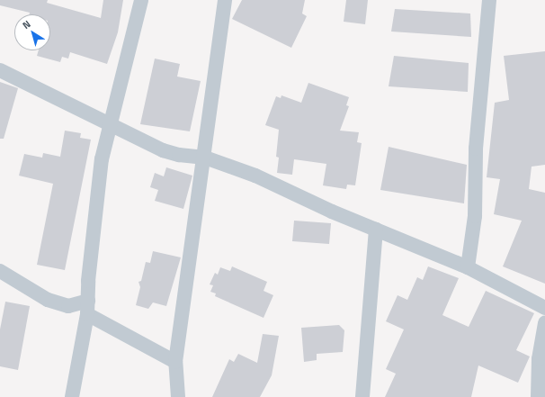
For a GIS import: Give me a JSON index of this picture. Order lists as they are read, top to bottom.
{
  "north": "top left"
}
